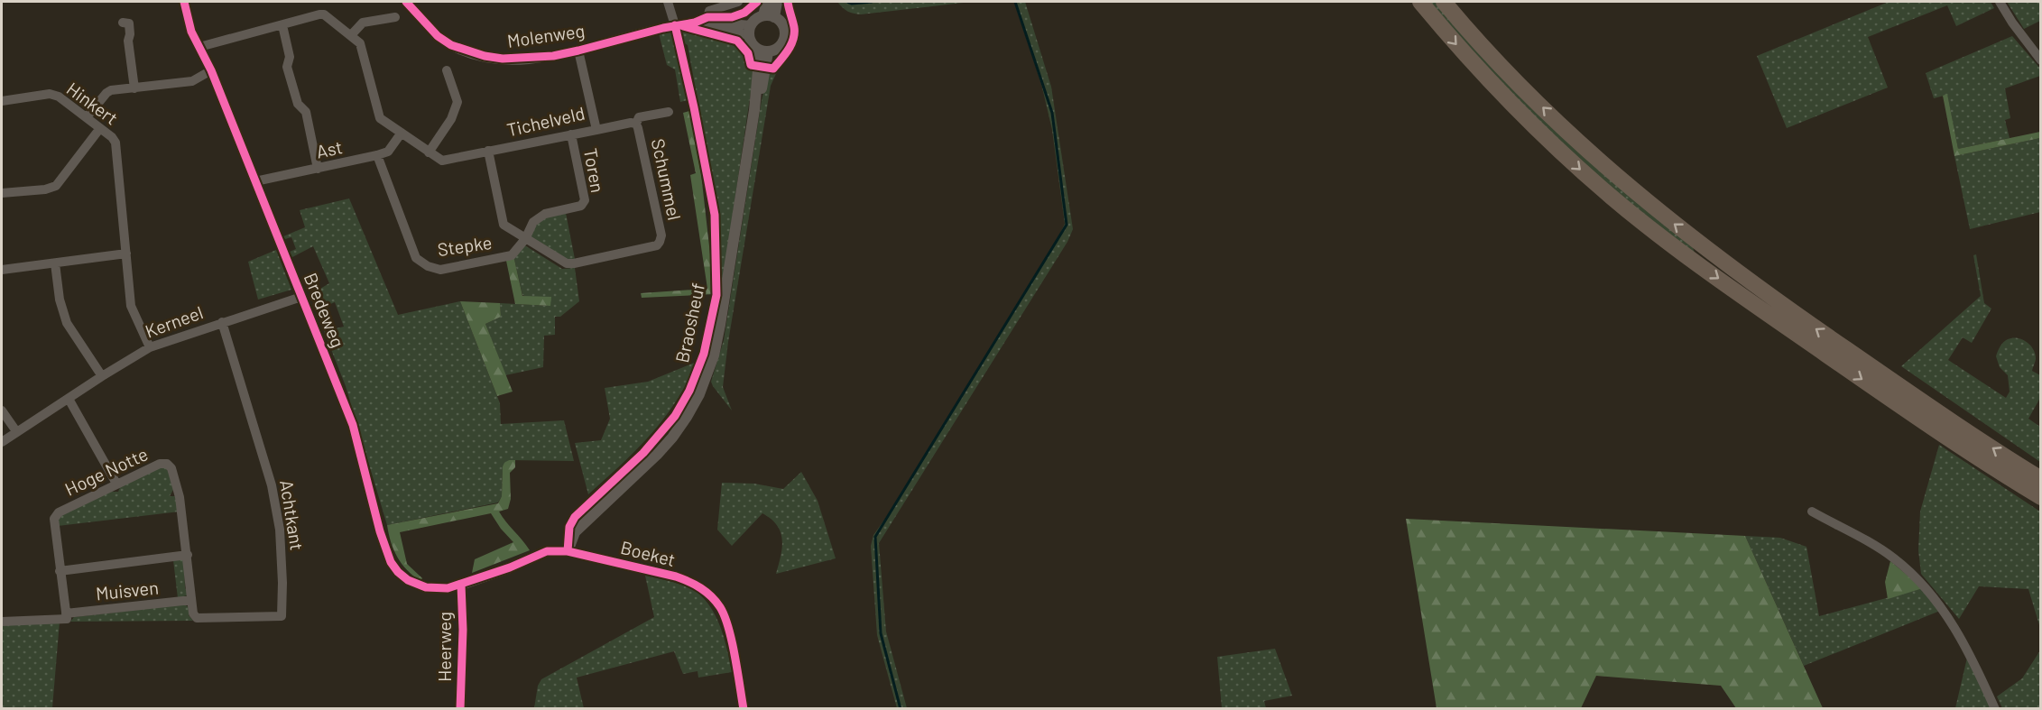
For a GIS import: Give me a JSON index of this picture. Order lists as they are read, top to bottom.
{
  "streets": {
    "street": [
      "Molenweg",
      "Hinkert",
      "Tichelveld",
      "Ast",
      "Toren",
      "Schummel",
      "Stepke",
      "Bredeweg",
      "Kerneel",
      "Hoge Notte",
      "Achtkant",
      "Boeket",
      "Muisven",
      "Heerweg"
    ],
    "cycle path": ["Braosheuf"]
  },
  "crossings": [
    ["Molenweg", "Tichelveld"],
    ["Hinkert", "Kerneel"],
    ["Tichelveld", "Ast"],
    ["Tichelveld", "Toren"],
    ["Tichelveld", "Schummel"],
    ["Tichelveld", "Bredeweg"],
    ["Ast", "Stepke"],
    ["Ast", "Bredeweg"],
    ["Toren", "Schummel"],
    ["Toren", "Stepke"],
    ["Schummel", "Stepke"],
    ["Bredeweg", "Kerneel"],
    ["Bredeweg", "Boeket"],
    ["Bredeweg", "Heerweg"],
    ["Kerneel", "Achtkant"],
    ["Hoge Notte", "Achtkant"],
    ["Hoge Notte", "Muisven"],
    ["Achtkant", "Muisven"],
    ["Boeket", "Heerweg"]
  ]
}
